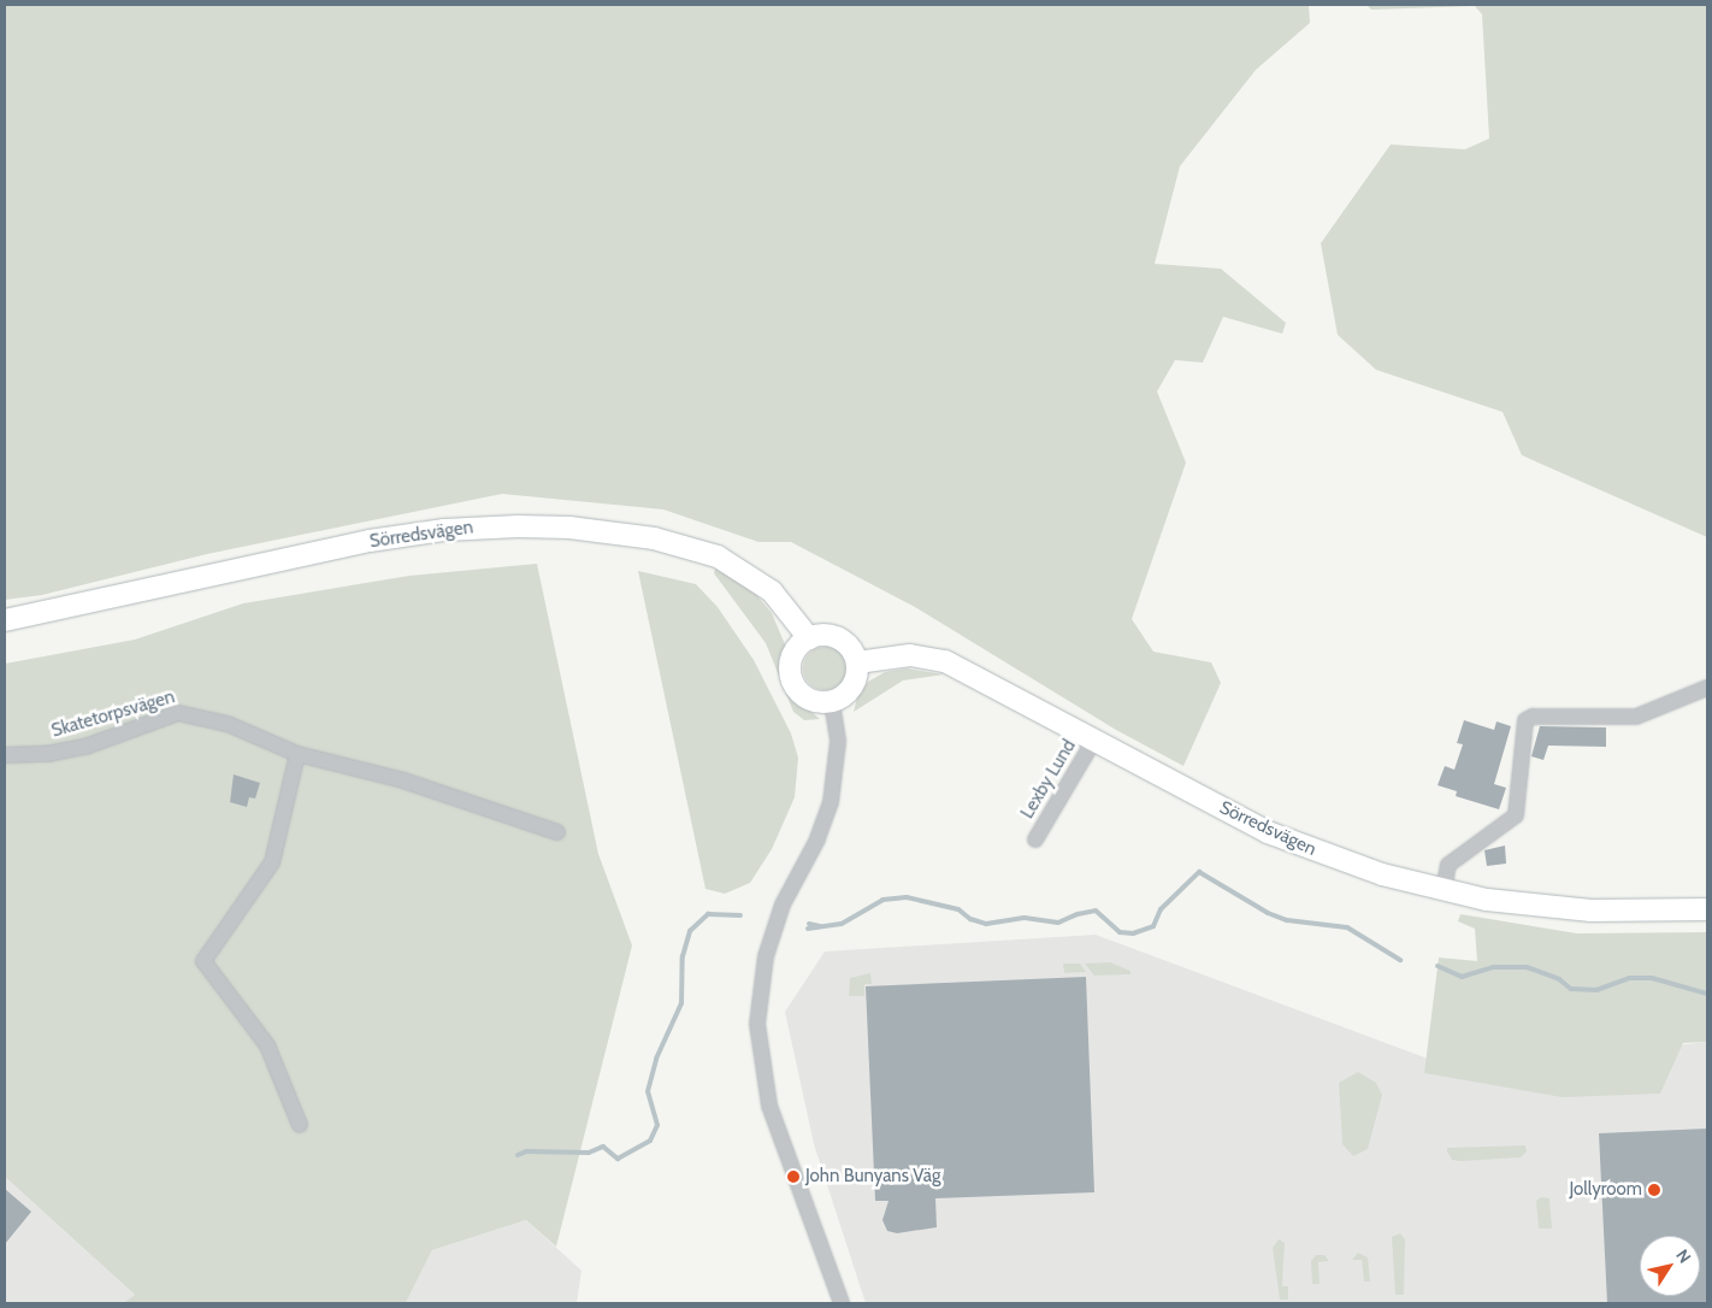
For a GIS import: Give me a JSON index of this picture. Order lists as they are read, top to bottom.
{
  "streets": {
    "street": ["Sörredsvägen", "Skatetorpsvägen", "Lexby Lund"]
  },
  "crossings": [
    ["Sörredsvägen", "Lexby Lund"]
  ],
  "places": ["John Bunyans Väg", "Jollyroom"],
  "north": "top right"
}
